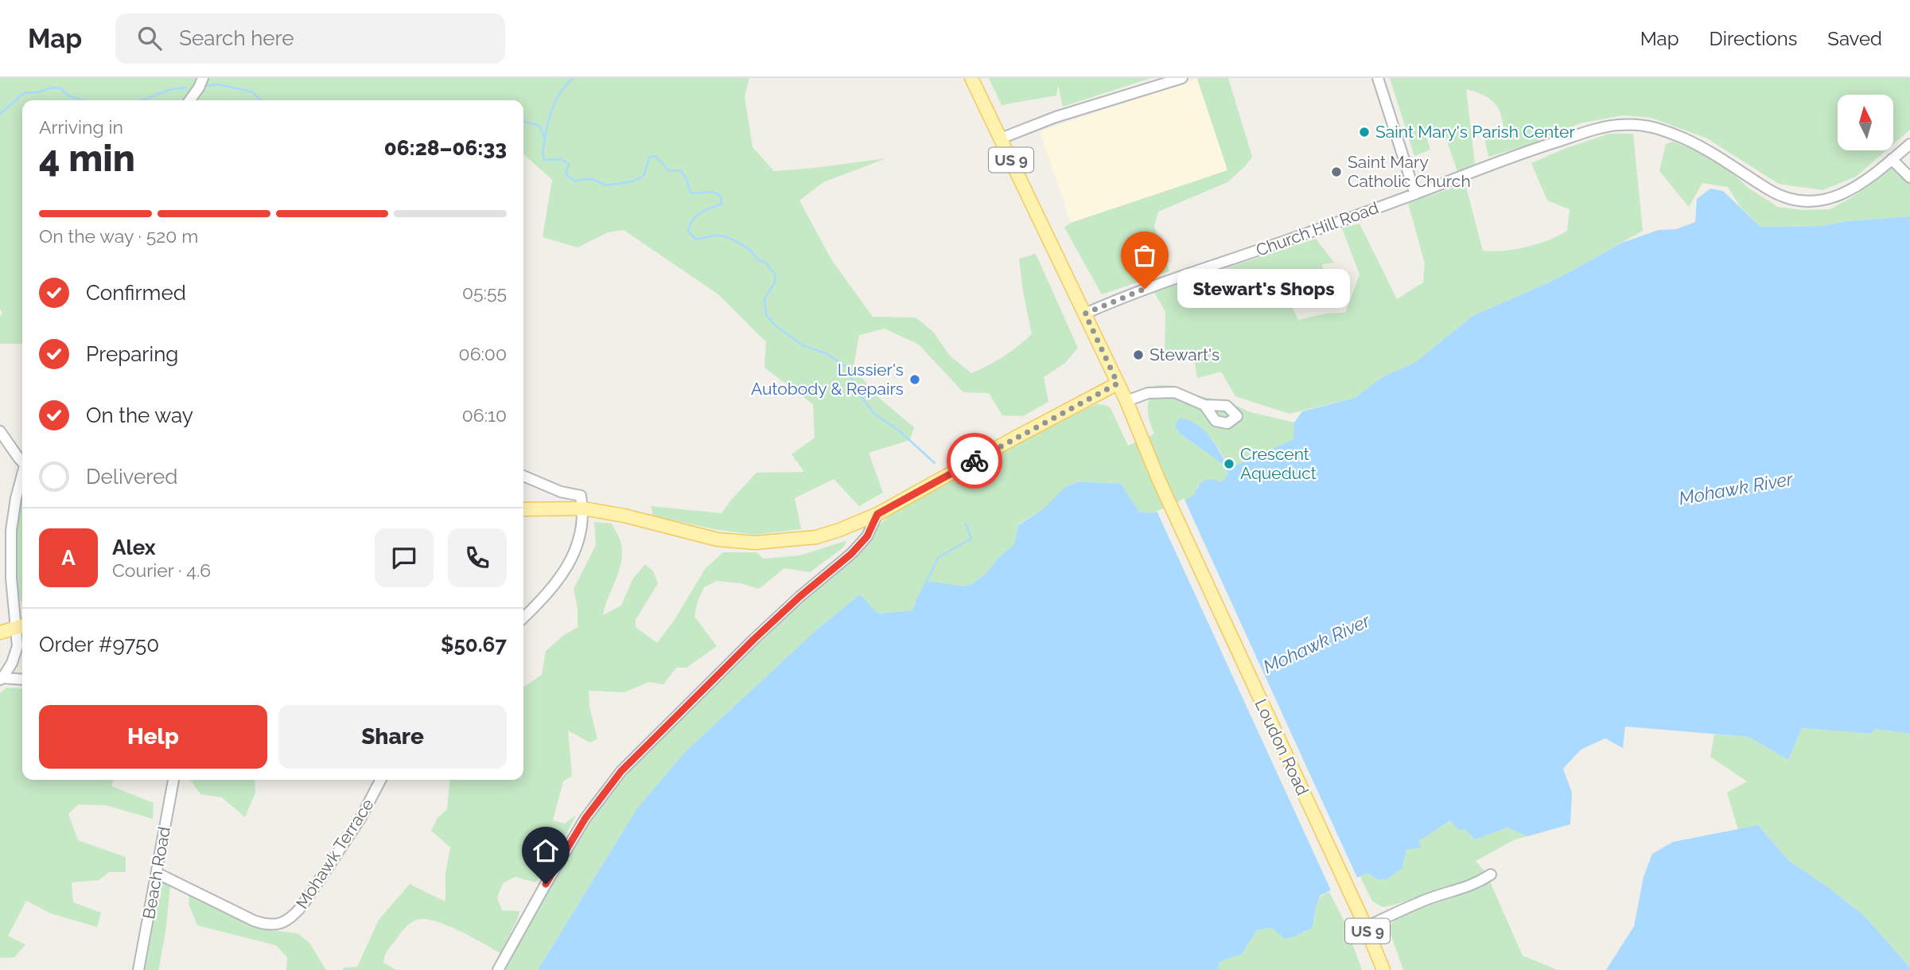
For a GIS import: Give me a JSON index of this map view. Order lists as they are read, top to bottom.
{
  "streets": {
    "main road": ["US 9", "Loudon Road"],
    "street": ["Church Hill Road", "Mohawk Terrace", "Beach Road"]
  },
  "crossings": [
    ["US 9", "Church Hill Road"],
    ["US 9", "Loudon Road"],
    ["Mohawk Terrace", "Beach Road"]
  ],
  "water": ["Mohawk River"],
  "places": [
    "Saint Mary's Parish Center",
    "Saint Mary Catholic Church",
    "Stewart's Shops",
    "Stewart's",
    "Lussier's Autobody & Repairs",
    "Crescent Aqueduct"
  ],
  "north": "top",
  "page": {
    "header": "Map",
    "search": "Search here",
    "nav": ["Map", "Directions", "Saved"],
    "heading": ["4 min", "Arriving in", "06:28–06:33"],
    "panel": [
      "Alex",
      "Courier · 4.6",
      "Order #9750",
      "$50.67"
    ],
    "bar": "On the way · 520 m",
    "list": [
      ["Confirmed", "05:55"],
      ["Preparing", "06:00"],
      ["On the way", "06:10"],
      "Delivered"
    ],
    "bubble": "Stewart's Shops",
    "round": "A",
    "buttons": ["Help", "Share"]
  }
}
